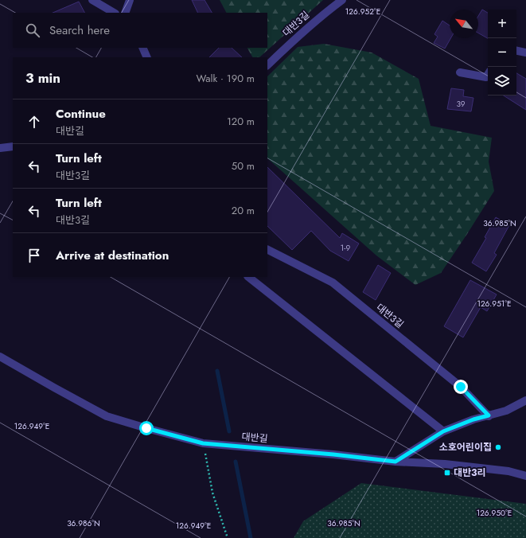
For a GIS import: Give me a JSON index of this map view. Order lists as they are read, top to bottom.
{
  "streets": {
    "street": ["대반3길", "대반길"]
  },
  "places": {
    "other": ["소호어린이집"],
    "transit": ["대반3리"]
  },
  "house_numbers": ["39", "1-9"],
  "north": "top left",
  "page": {
    "map_buttons": ["+", "−"],
    "search": "Search here",
    "heading": ["3 min", "Walk · 190 m"],
    "list": [
      ["Continue", "대반길", "120 m"],
      ["Turn left", "대반3길", "50 m"],
      ["Turn left", "대반3길", "20 m"],
      "Arrive at destination"
    ]
  },
  "coordinates": [
    "126.952°E",
    "36.985°N",
    "126.951°E",
    "126.949°E",
    "126.950°E",
    "36.986°N"
  ]
}
